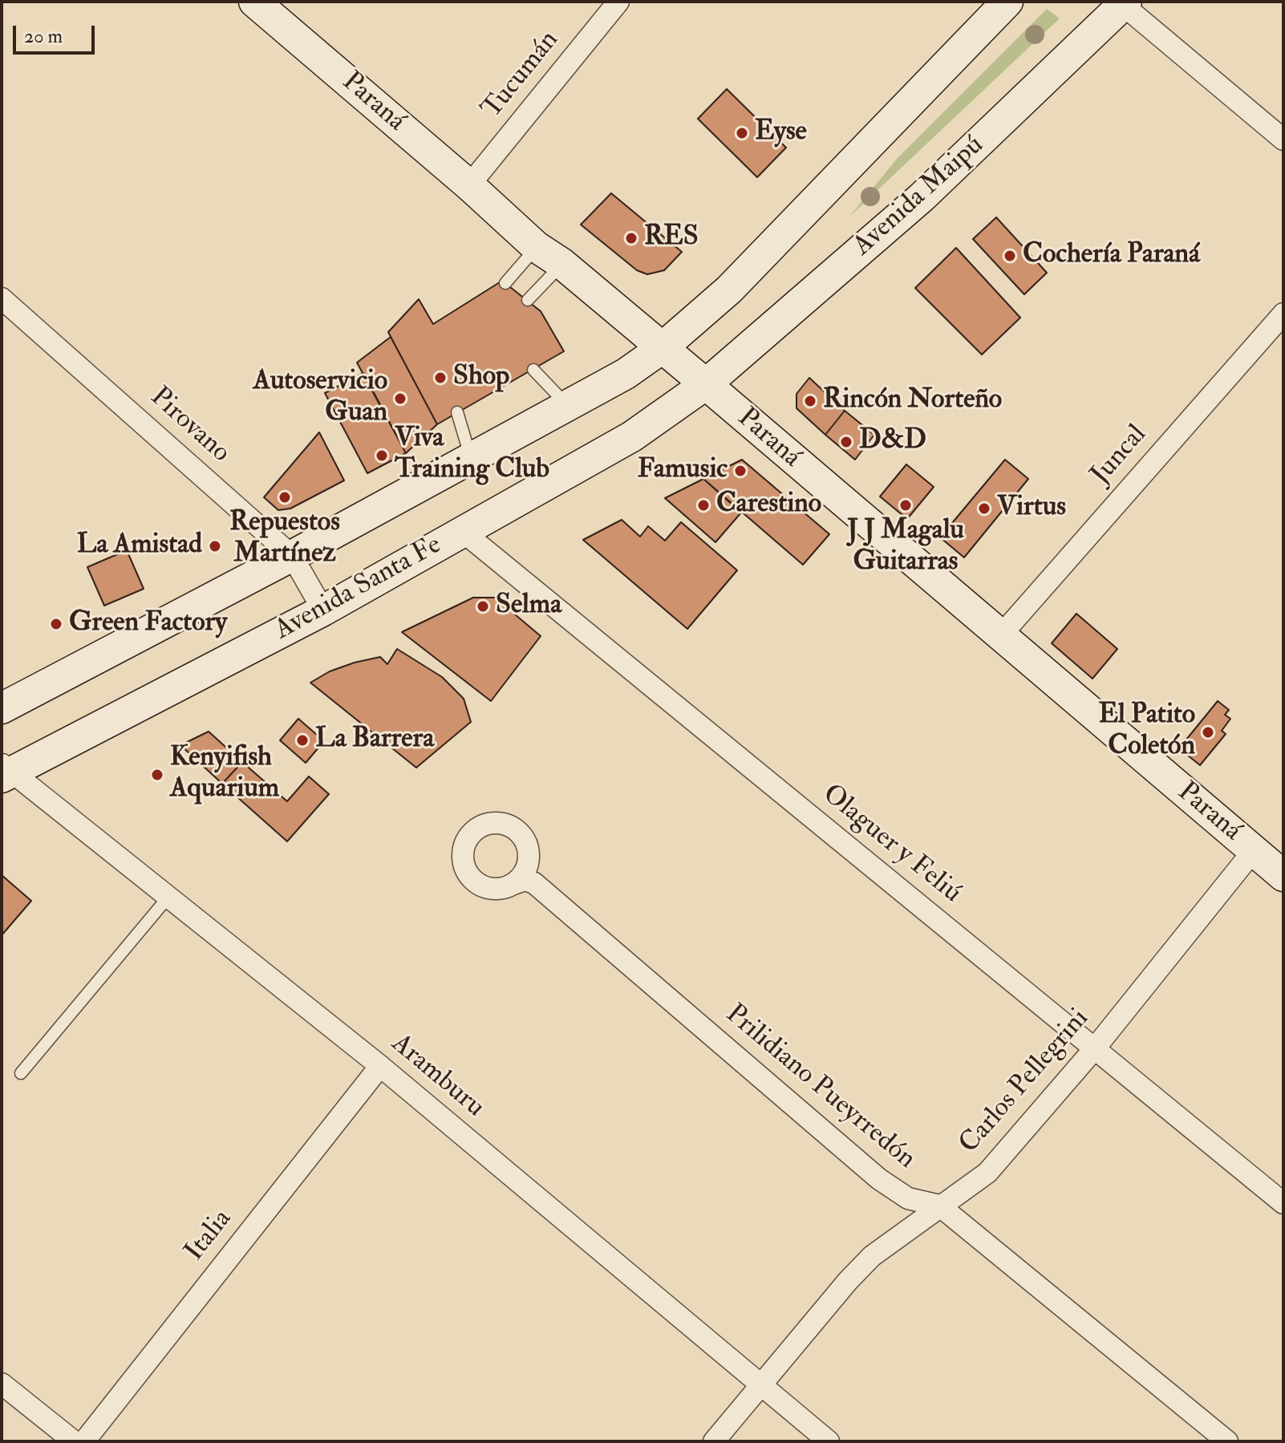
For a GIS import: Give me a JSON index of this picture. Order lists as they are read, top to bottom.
{
  "streets": {
    "main road": ["Paraná", "Avenida Maipú", "Avenida Santa Fe"],
    "street": [
      "Tucumán",
      "Pirovano",
      "Juncal",
      "Olaguer y Feliú",
      "Aramburu",
      "Carlos Pellegrini",
      "Prilidiano Pueyrredón",
      "Italia"
    ]
  },
  "crossings": [
    ["Tucumán", "Paraná"],
    ["Paraná", "Avenida Maipú"],
    ["Paraná", "Juncal"],
    ["Paraná", "Avenida Santa Fe"],
    ["Paraná", "Carlos Pellegrini"],
    ["Avenida Maipú", "Avenida Santa Fe"],
    ["Pirovano", "Avenida Santa Fe"],
    ["Avenida Santa Fe", "Olaguer y Feliú"],
    ["Avenida Santa Fe", "Aramburu"],
    ["Olaguer y Feliú", "Carlos Pellegrini"],
    ["Aramburu", "Carlos Pellegrini"],
    ["Aramburu", "Italia"],
    ["Carlos Pellegrini", "Prilidiano Pueyrredón"]
  ],
  "places": [
    "Eyse",
    "RES",
    "Cochería Paraná",
    "Shop",
    "Autoservicio Guan",
    "Rincón Norteño",
    "D&D",
    "Viva Training Club",
    "Famusic",
    "Repuestos Martínez",
    "Carestino",
    "J J Magalu Guitarras",
    "Virtus",
    "La Amistad",
    "Selma",
    "Green Factory",
    "El Patito Coletón",
    "La Barrera",
    "Kenyifish Aquarium"
  ],
  "scale_bar": "20 m"
}
